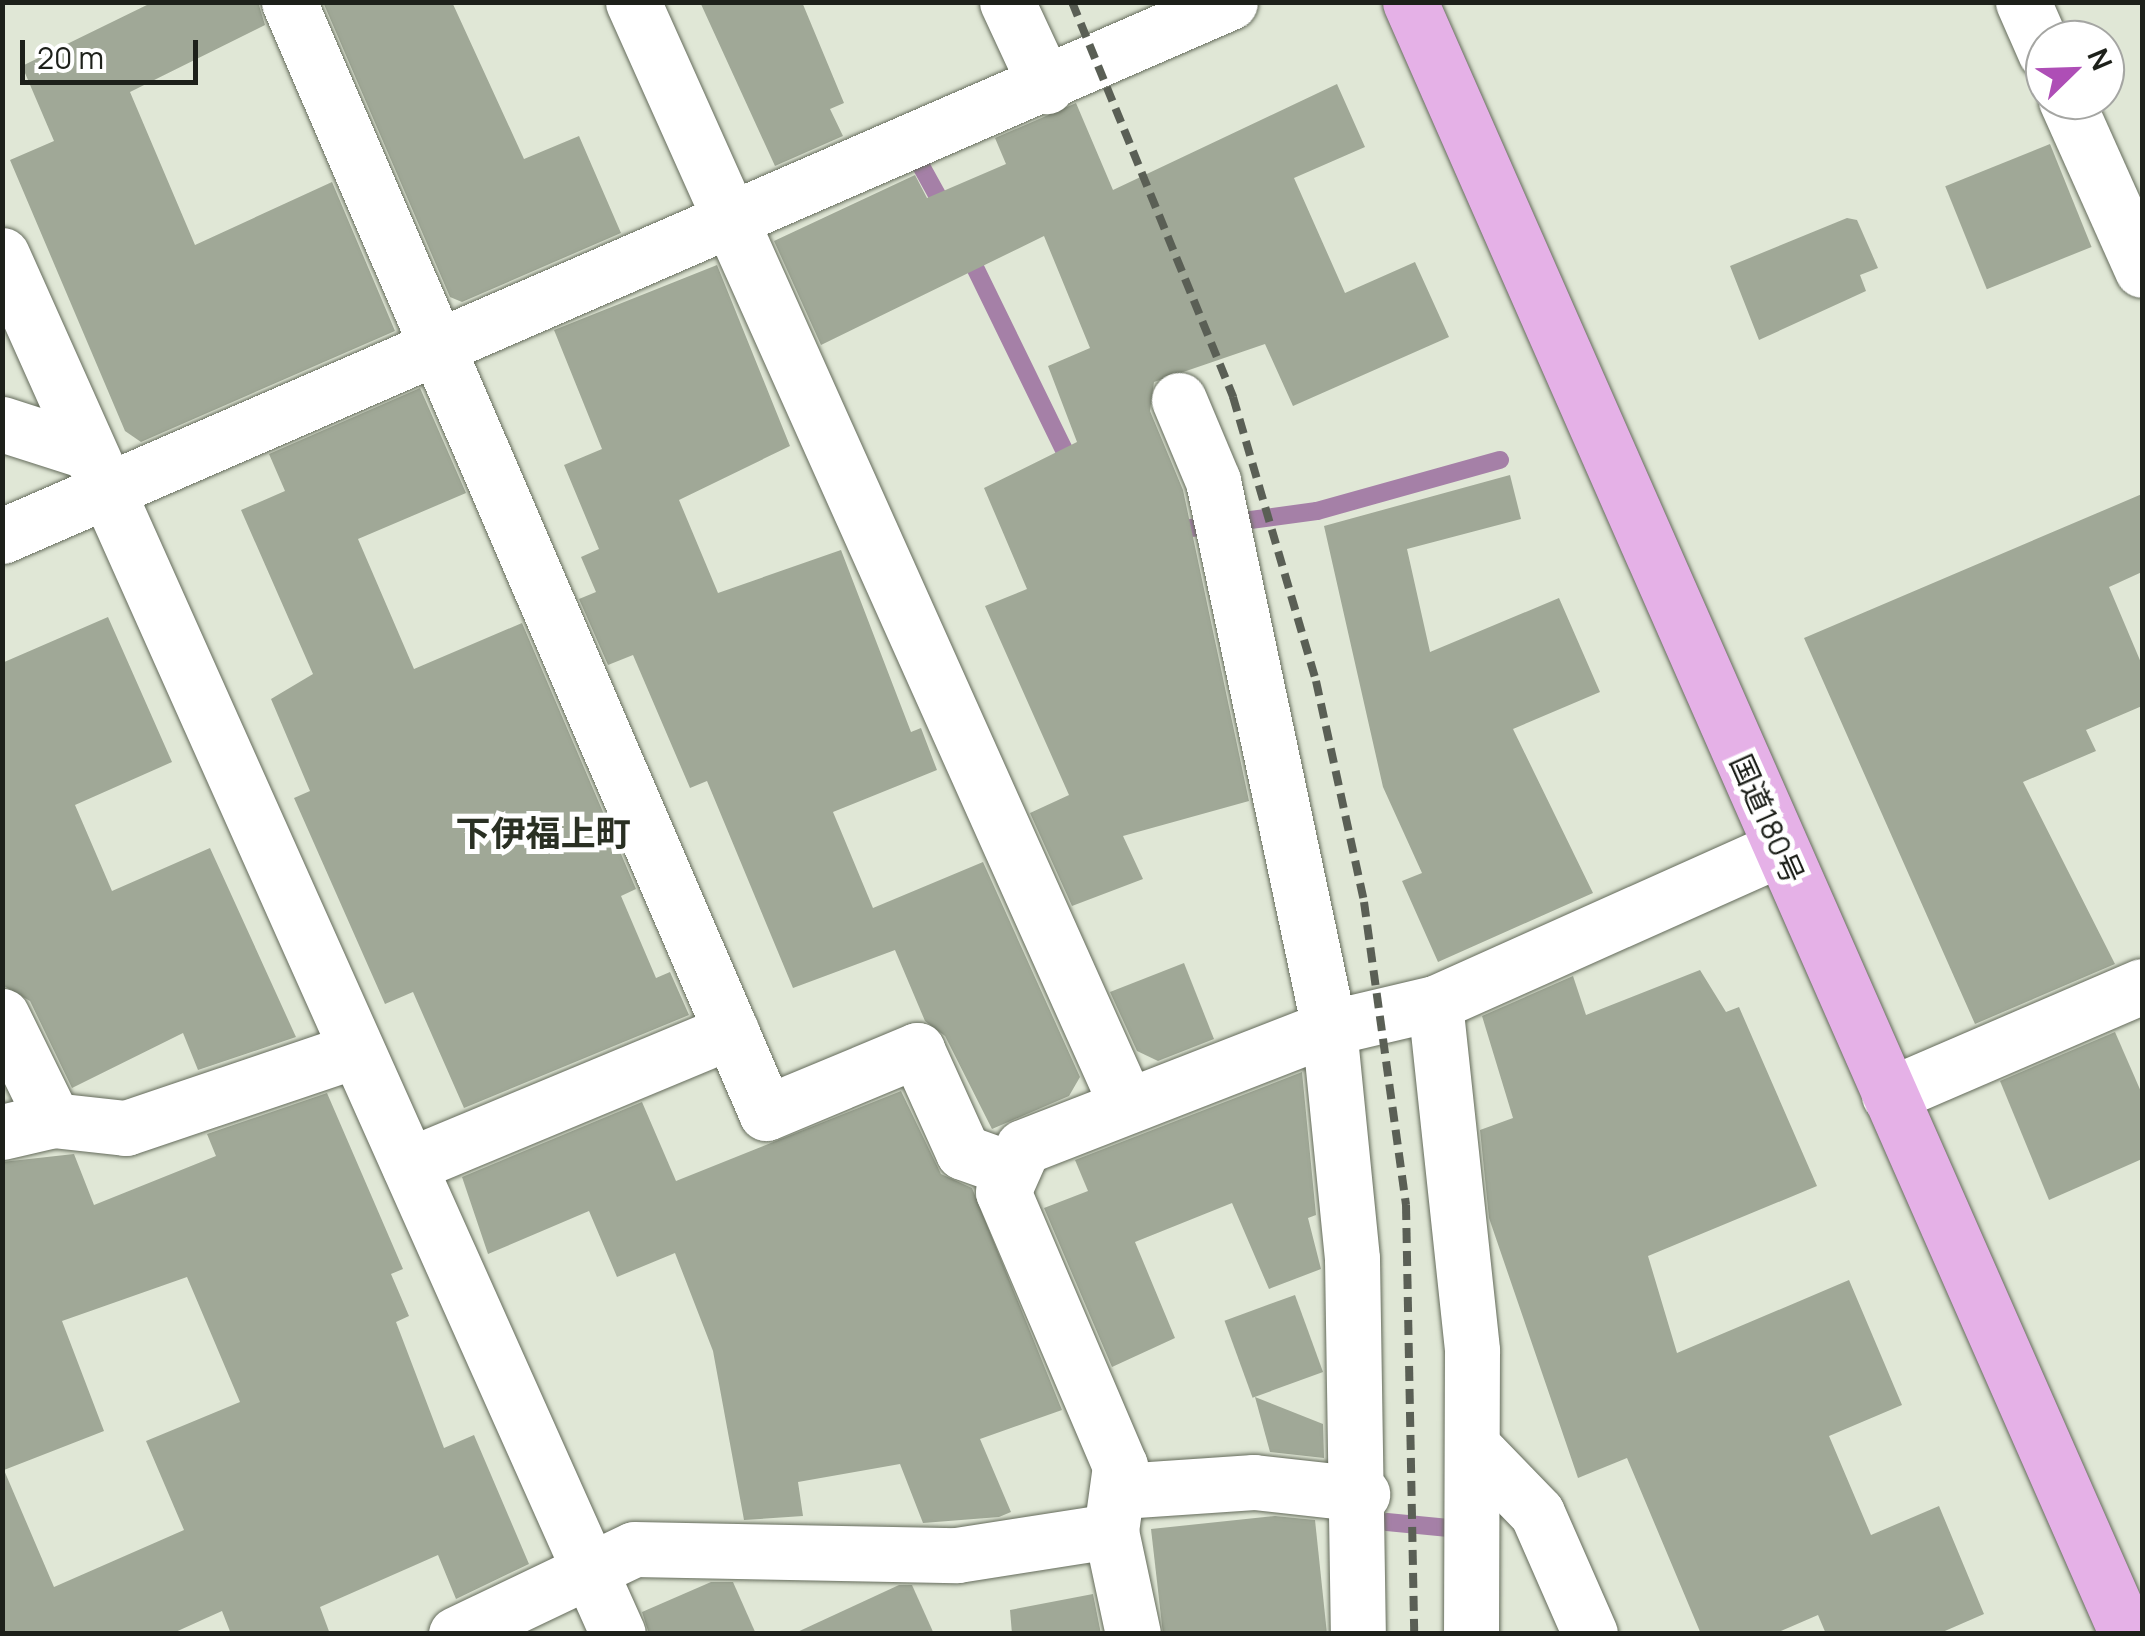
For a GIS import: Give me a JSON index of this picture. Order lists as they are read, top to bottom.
{
  "streets": {
    "highway": ["国道180号"]
  },
  "districts": ["下伊福上町"],
  "scale_bar": "20 m",
  "north": "top right"
}
